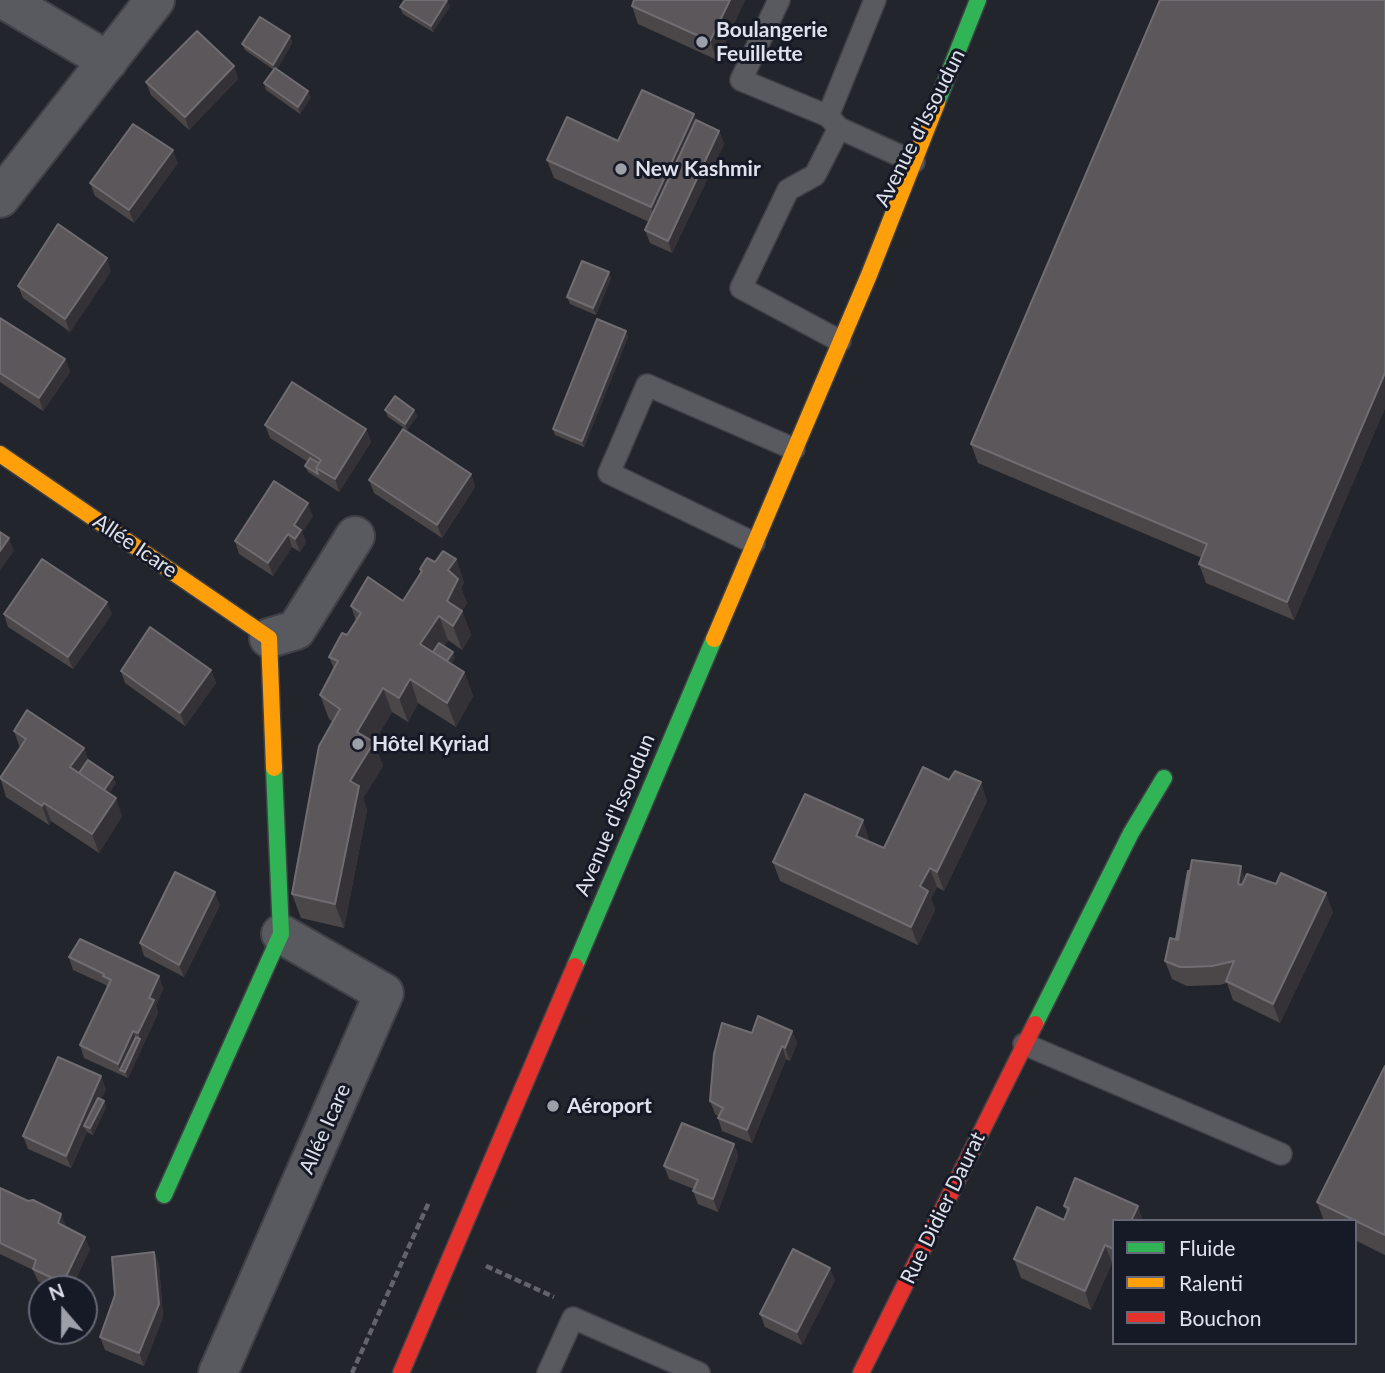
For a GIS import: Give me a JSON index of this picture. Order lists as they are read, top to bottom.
{
  "streets": {
    "main road": ["Avenue d'Issoudun", "Allée Icare", "Rue Didier Daurat"]
  },
  "places": [
    "Boulangerie Feuillette",
    "New Kashmir",
    "Hôtel Kyriad",
    "Aéroport"
  ],
  "legend": ["Fluide", "Ralenti", "Bouchon"],
  "north": "top"
}
